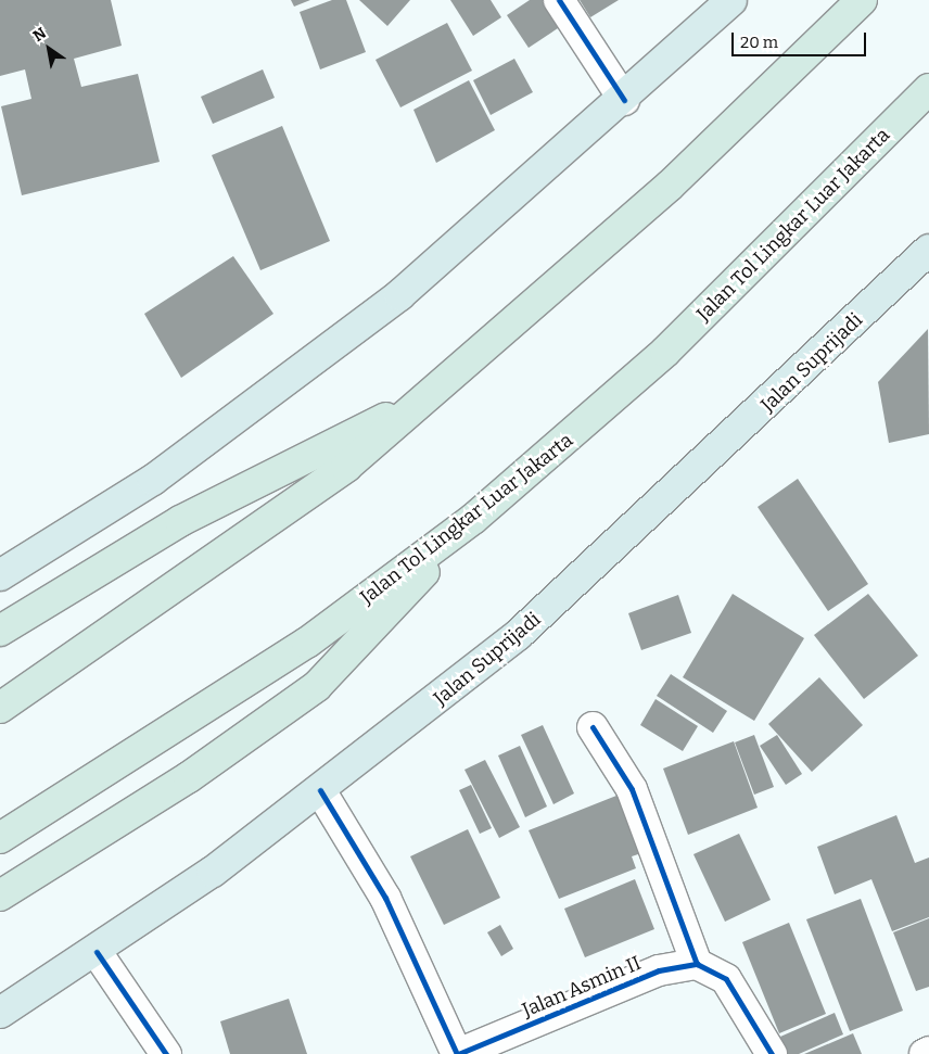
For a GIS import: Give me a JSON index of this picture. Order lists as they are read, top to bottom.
{
  "streets": {
    "highway": ["Jalan Tol Lingkar Luar Jakarta"],
    "main road": ["Jalan Suprijadi"],
    "street": ["Jalan Asmin II"]
  },
  "scale_bar": "20 m",
  "north": "top left"
}
